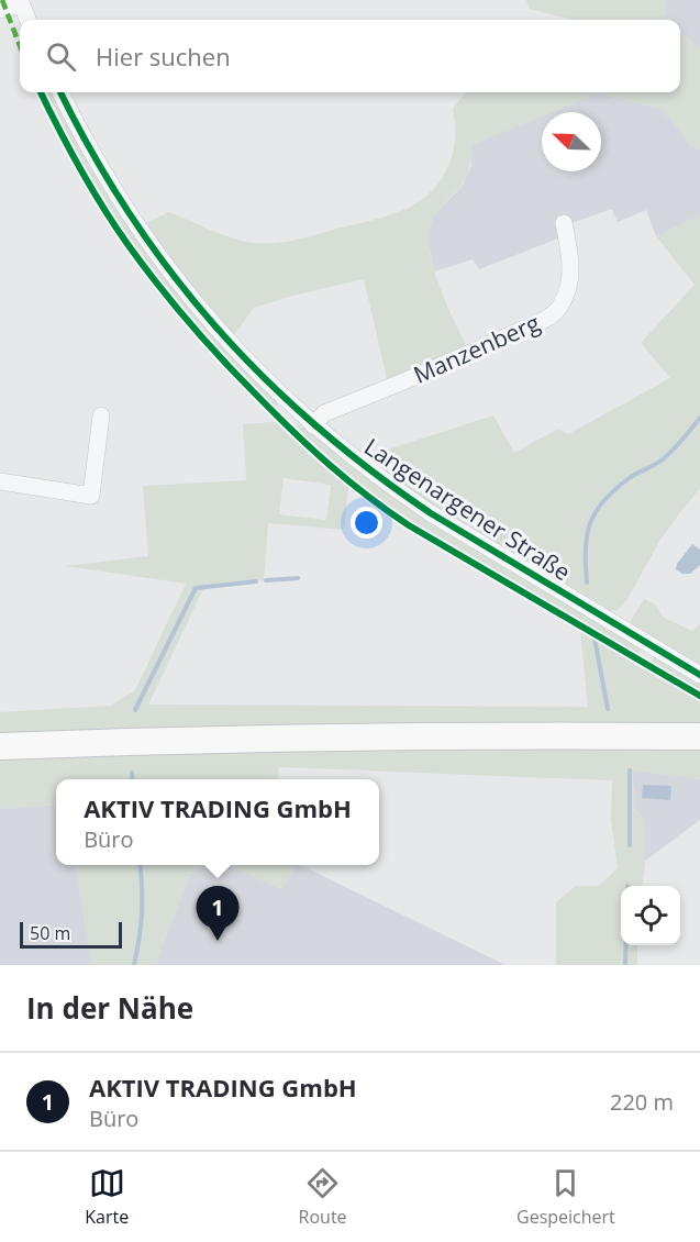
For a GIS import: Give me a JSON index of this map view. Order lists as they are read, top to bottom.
{
  "streets": {
    "street": ["Manzenberg", "Langenargener Straße"]
  },
  "crossings": [
    ["Manzenberg", "Langenargener Straße"]
  ],
  "scale_bar": "50 m",
  "north": "top left",
  "page": {
    "search": "Hier suchen",
    "popup": ["AKTIV TRADING GmbH", "Büro"],
    "pins": "1",
    "scale": "50 m",
    "heading": "In der Nähe",
    "list": [
      {
        "mark": "1",
        "name": "AKTIV TRADING GmbH",
        "note": "Büro",
        "value": "220 m"
      }
    ],
    "nav": ["Karte", "Route", "Gespeichert"]
  }
}
